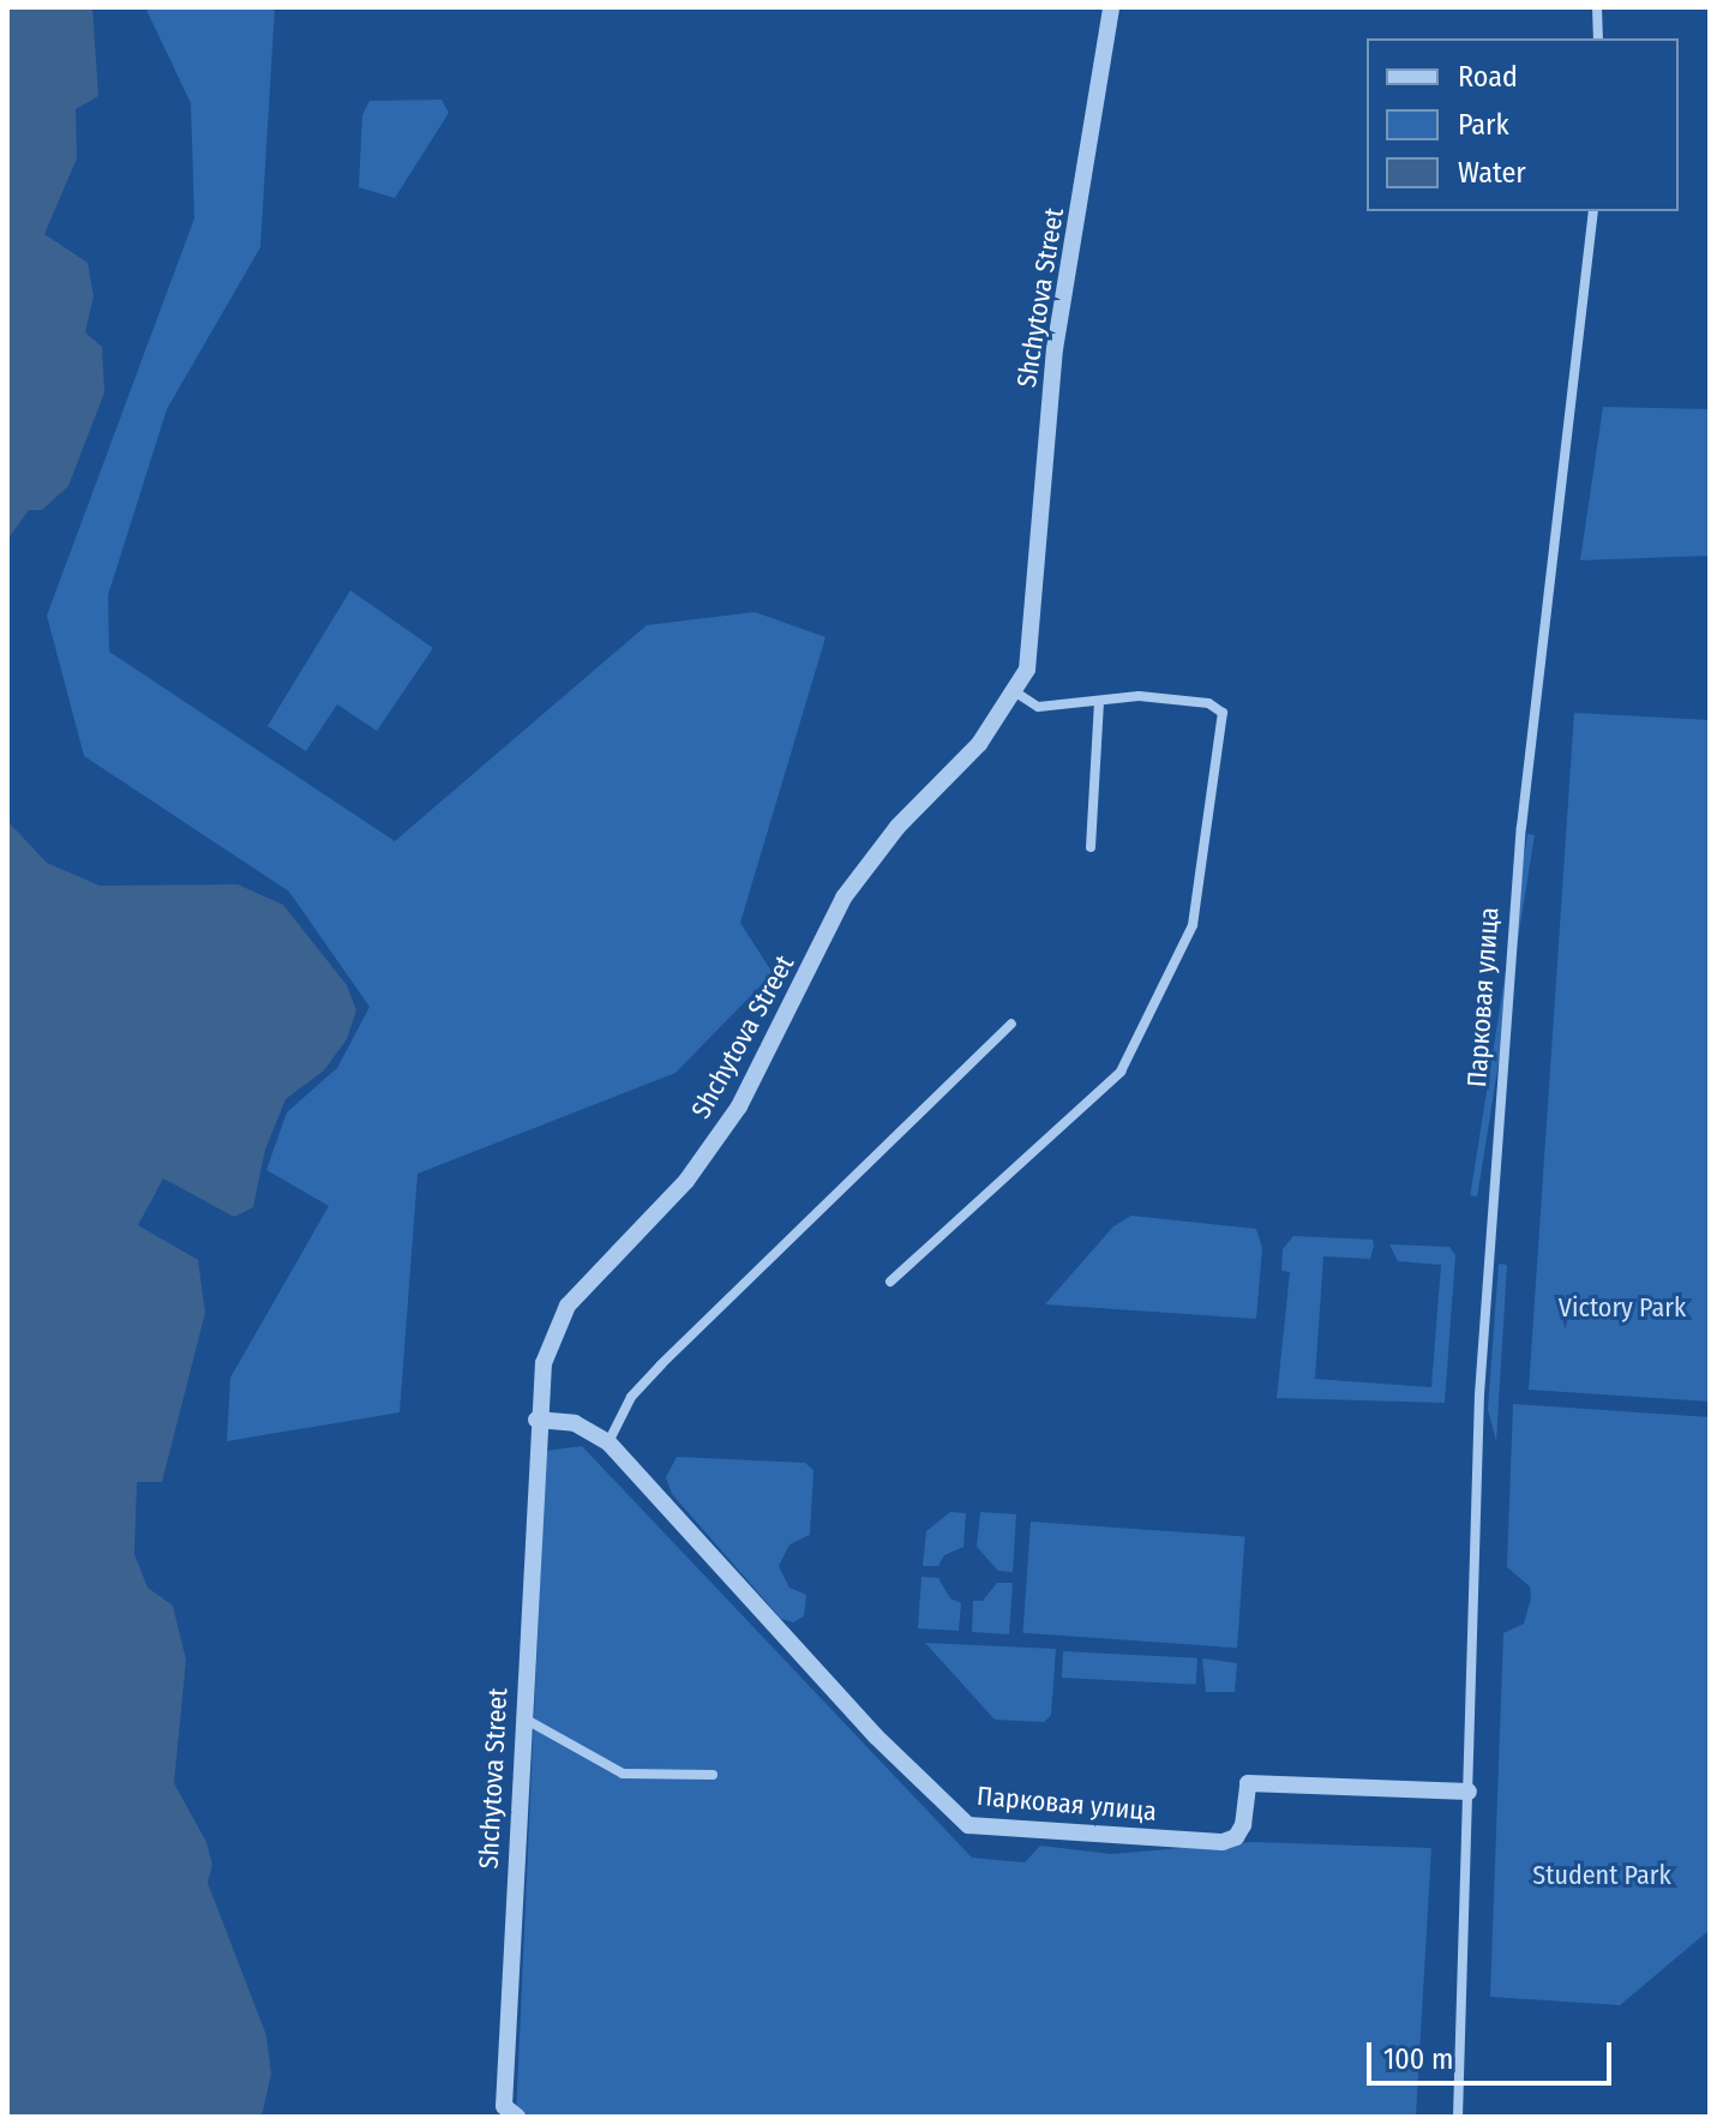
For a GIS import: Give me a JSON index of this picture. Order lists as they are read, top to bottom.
{
  "streets": {
    "street": ["Shchytova Street", "Парковая улица"]
  },
  "crossings": [
    ["Shchytova Street", "Парковая улица"]
  ],
  "parks": ["Victory Park", "Student Park"],
  "legend": ["Road", "Park", "Water"],
  "scale_bar": "100 m"
}
